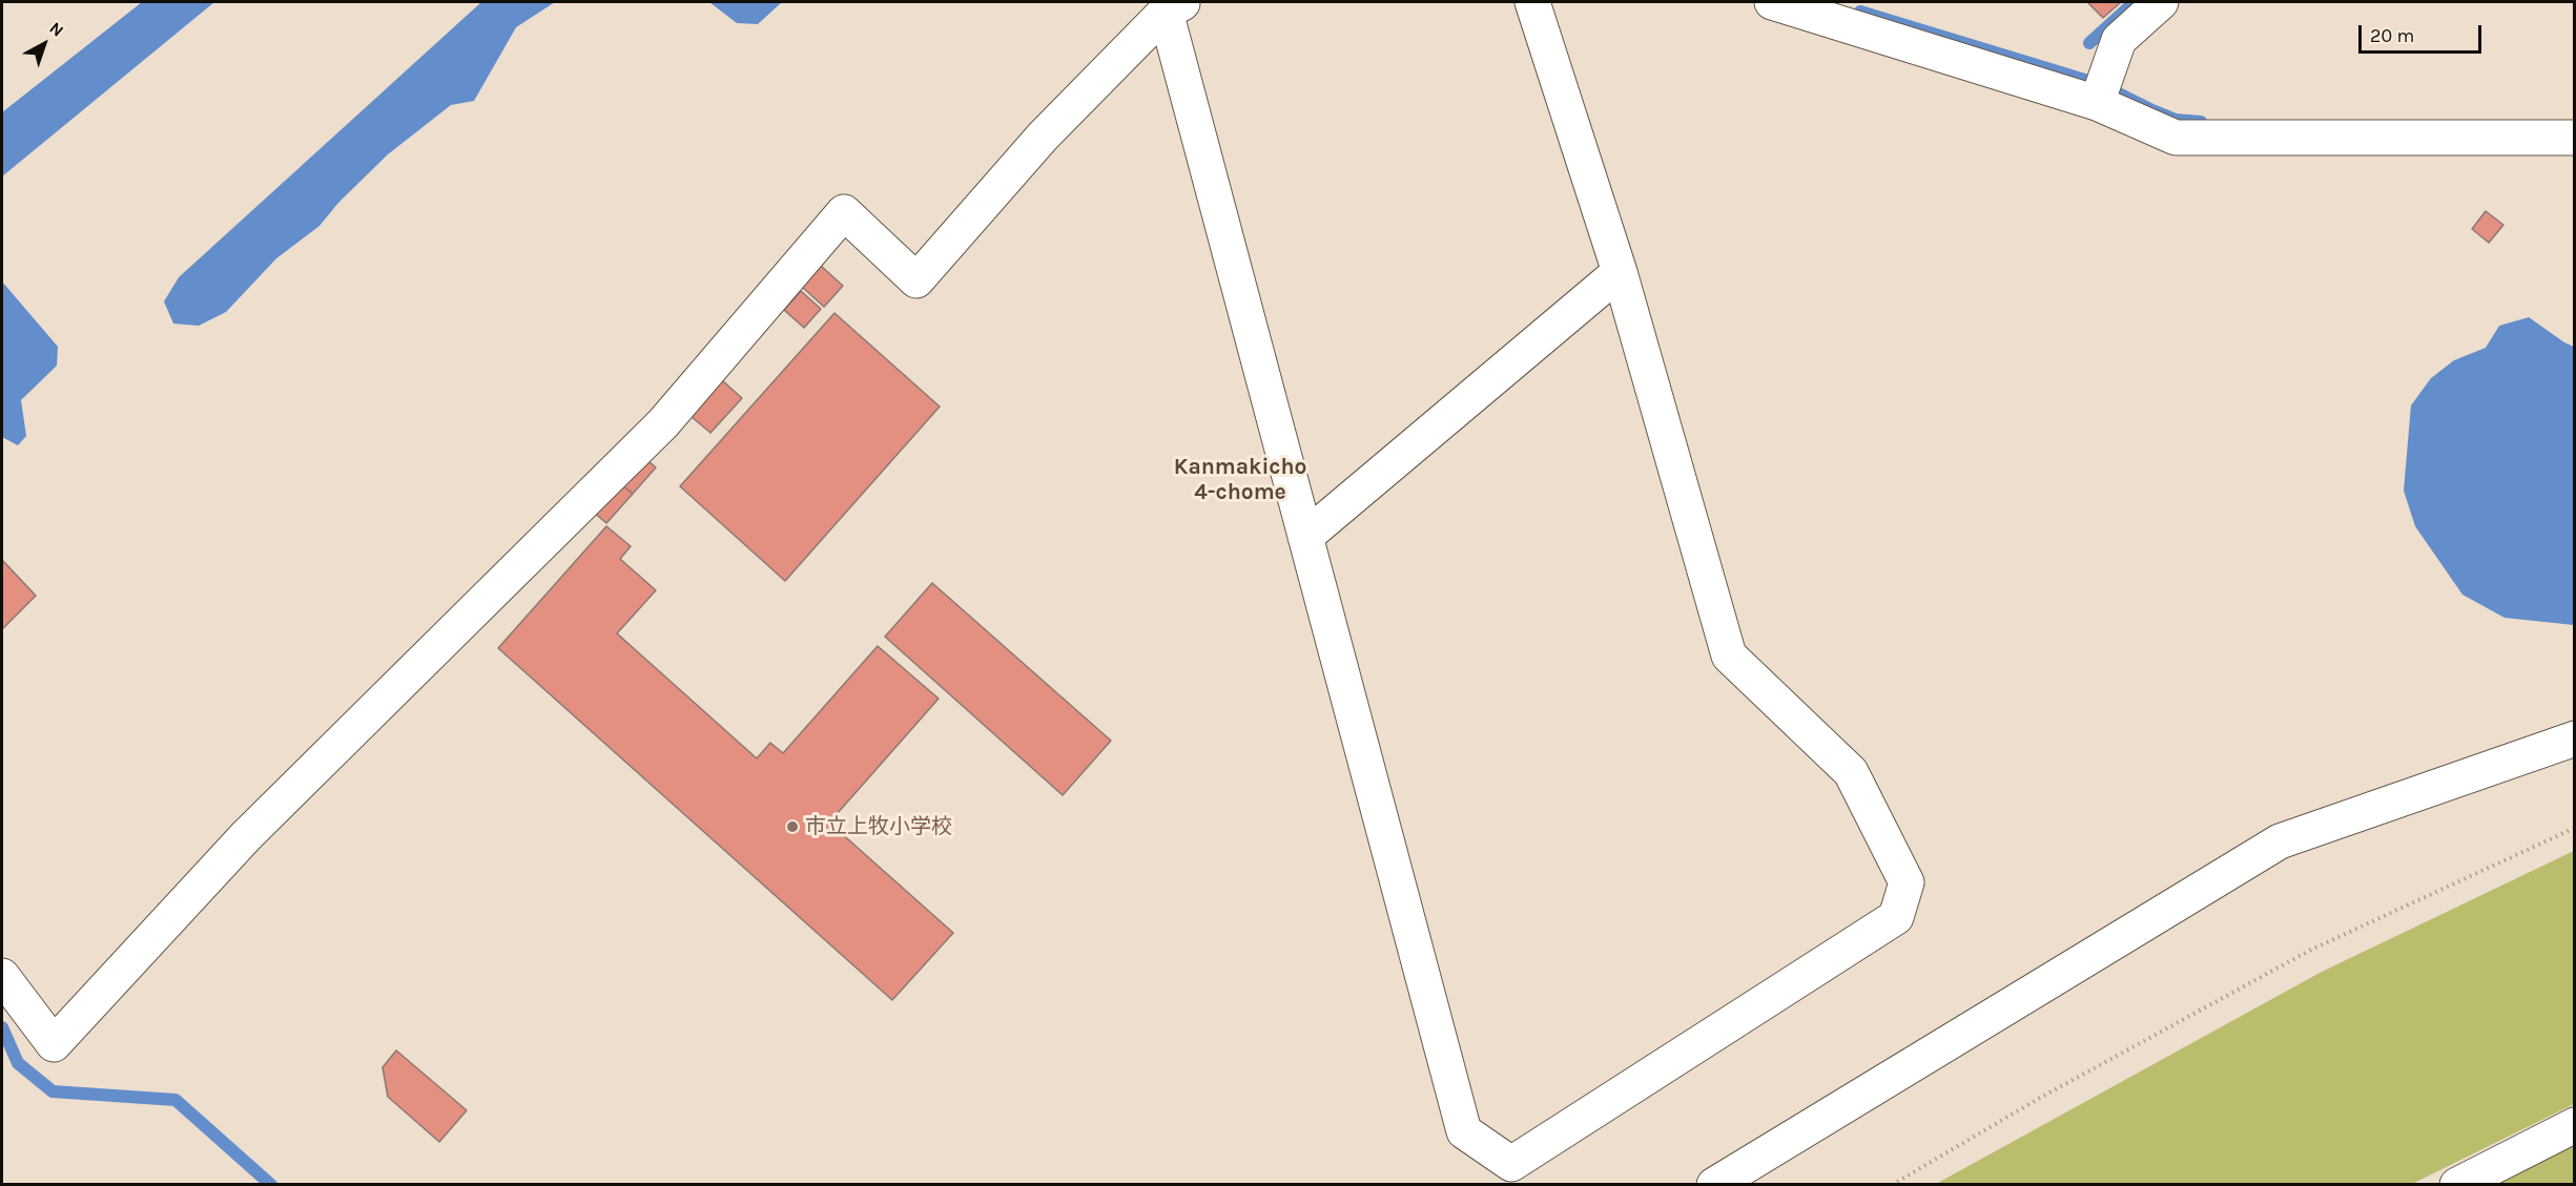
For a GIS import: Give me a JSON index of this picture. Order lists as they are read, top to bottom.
{
  "districts": ["Kanmakicho 4-chome"],
  "places": ["市立上牧小学校"],
  "scale_bar": "20 m",
  "north": "top right"
}
